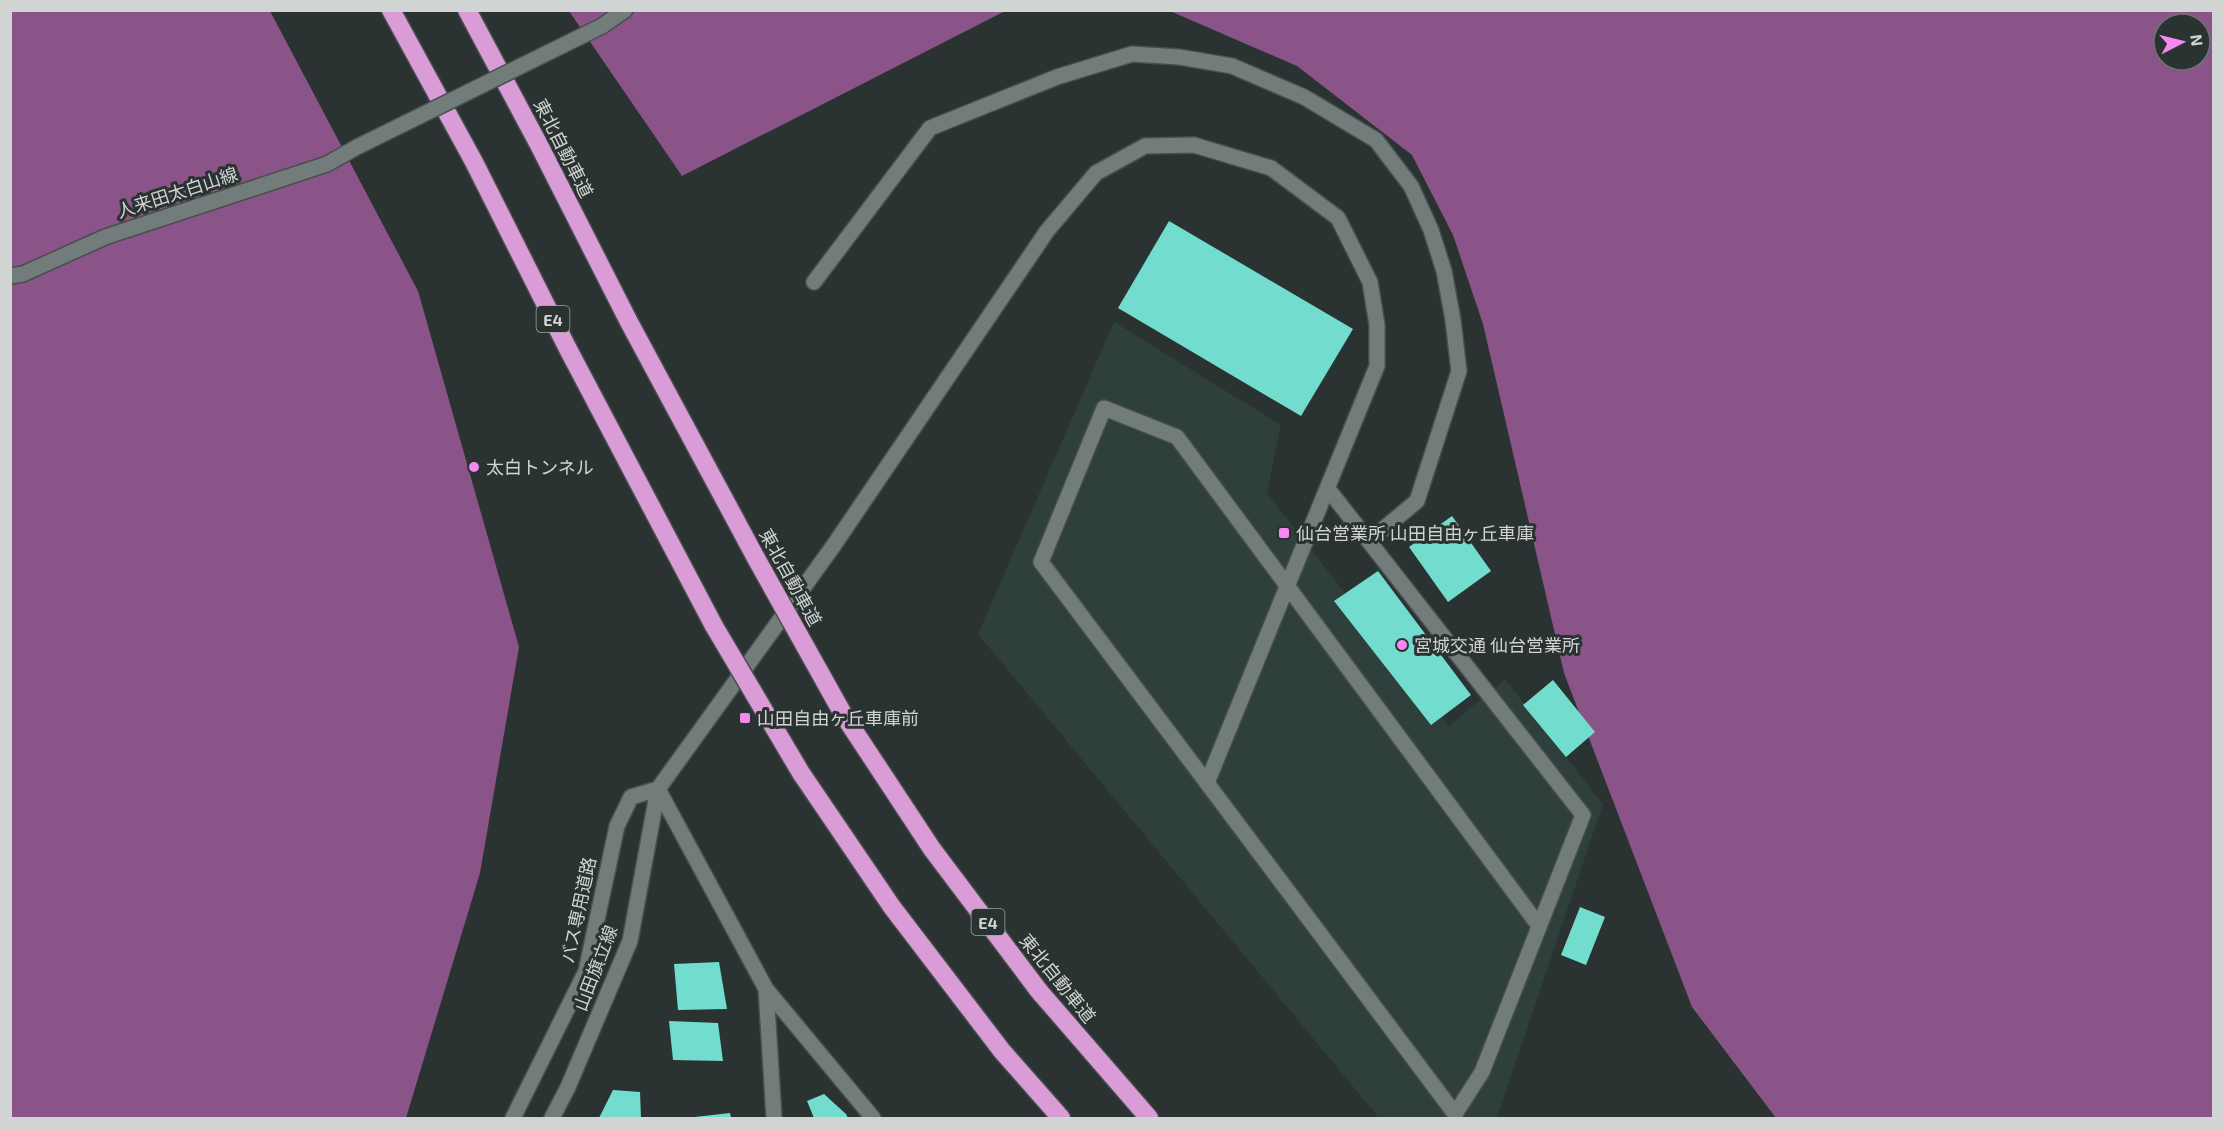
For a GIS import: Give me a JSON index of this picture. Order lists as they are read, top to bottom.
{
  "streets": {
    "highway": ["東北自動車道", "E4"],
    "street": ["人来田太白山線", "バス専用道路", "山田旗立線"]
  },
  "crossings": [
    ["バス専用道路", "山田旗立線"]
  ],
  "places": {
    "other": ["太白トンネル", "宮城交通 仙台営業所"],
    "transit": ["仙台営業所 山田自由ヶ丘車庫", "山田自由ヶ丘車庫前"]
  },
  "north": "right"
}
